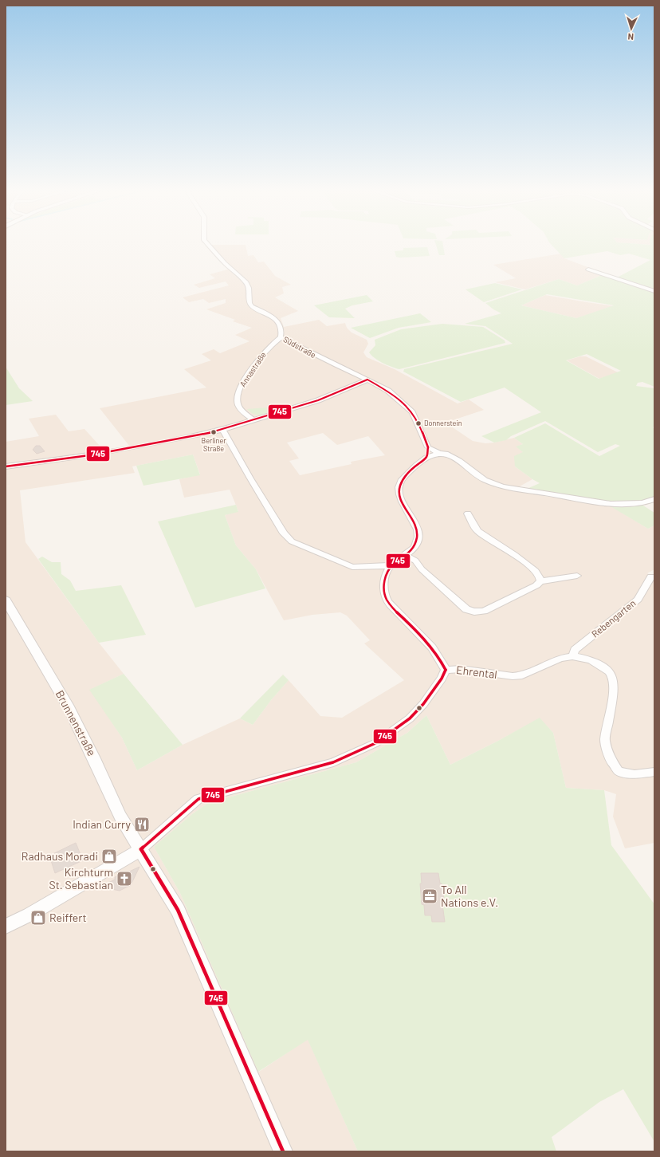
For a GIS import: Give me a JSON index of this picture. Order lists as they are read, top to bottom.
{
  "streets": {
    "street": [
      "Südstraße",
      "Annastraße",
      "Rebengarten",
      "Ehrental",
      "Brunnenstraße"
    ]
  },
  "crossings": [
    ["Südstraße", "Annastraße"],
    ["Rebengarten", "Ehrental"],
    ["Ehrental", "Brunnenstraße"]
  ],
  "places": {
    "other": ["Donnerstein", "Berliner Straße"],
    "restaurant": ["Indian Curry"],
    "shop": ["Radhaus Moradi", "Reiffert"],
    "church": ["Kirchturm St. Sebastian"],
    "office": ["To All Nations e.V."]
  },
  "lines": ["transit line 745"],
  "north": "bottom"
}
